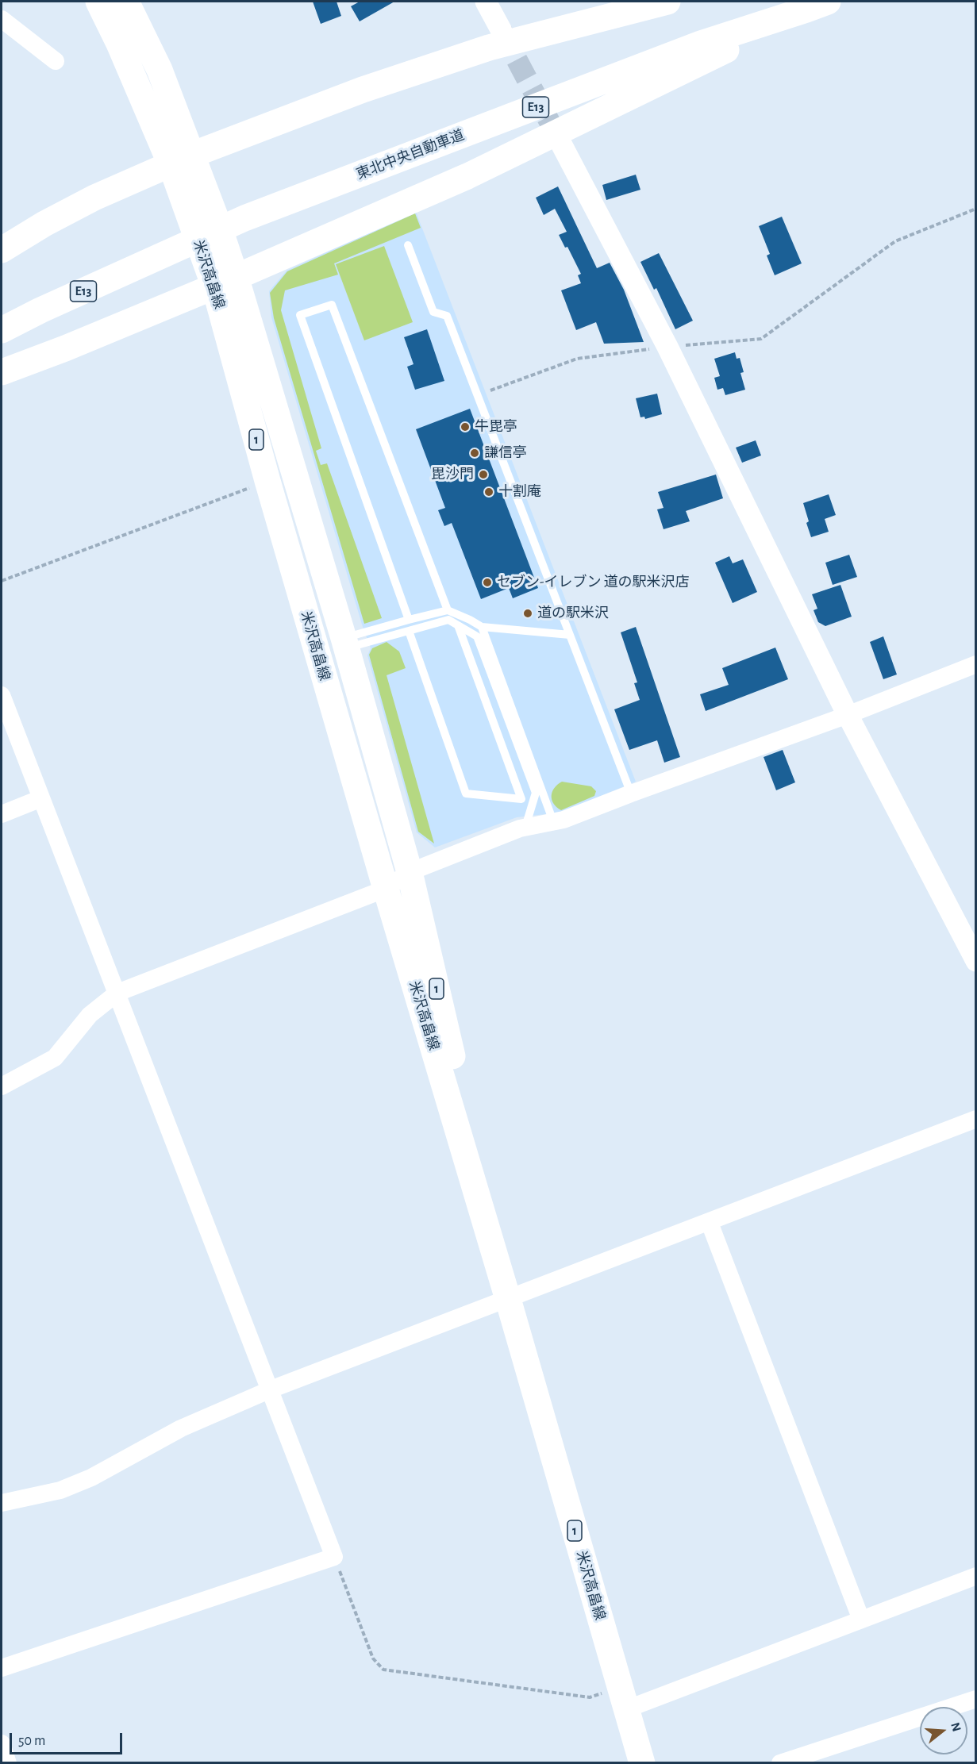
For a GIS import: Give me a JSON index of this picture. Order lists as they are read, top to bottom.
{
  "streets": {
    "main road": [
      "E13",
      "東北中央自動車道",
      "米沢高畠線",
      "1"
    ]
  },
  "places": [
    "牛毘亭",
    "謙信亭",
    "毘沙門",
    "十割庵",
    "セブン-イレブン 道の駅米沢店",
    "道の駅米沢"
  ],
  "scale_bar": "50 m",
  "north": "right"
}
